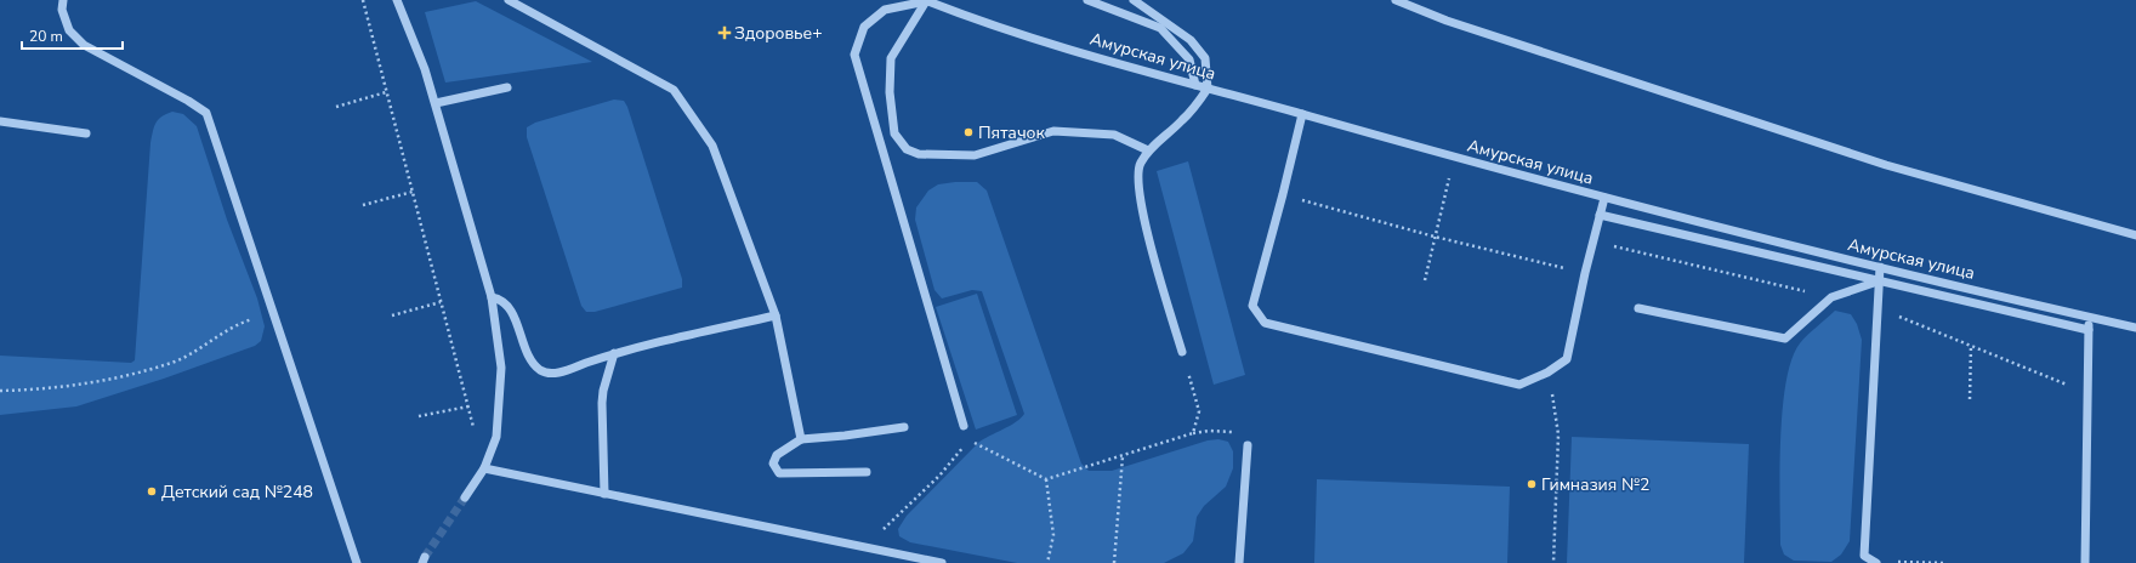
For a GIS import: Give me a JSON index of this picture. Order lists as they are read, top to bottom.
{
  "streets": {
    "street": ["Амурская улица"]
  },
  "places": {
    "health": ["Здоровье+"],
    "other": ["Пятачок", "Гимназия №2", "Детский сад №248"]
  },
  "scale_bar": "20 m"
}
